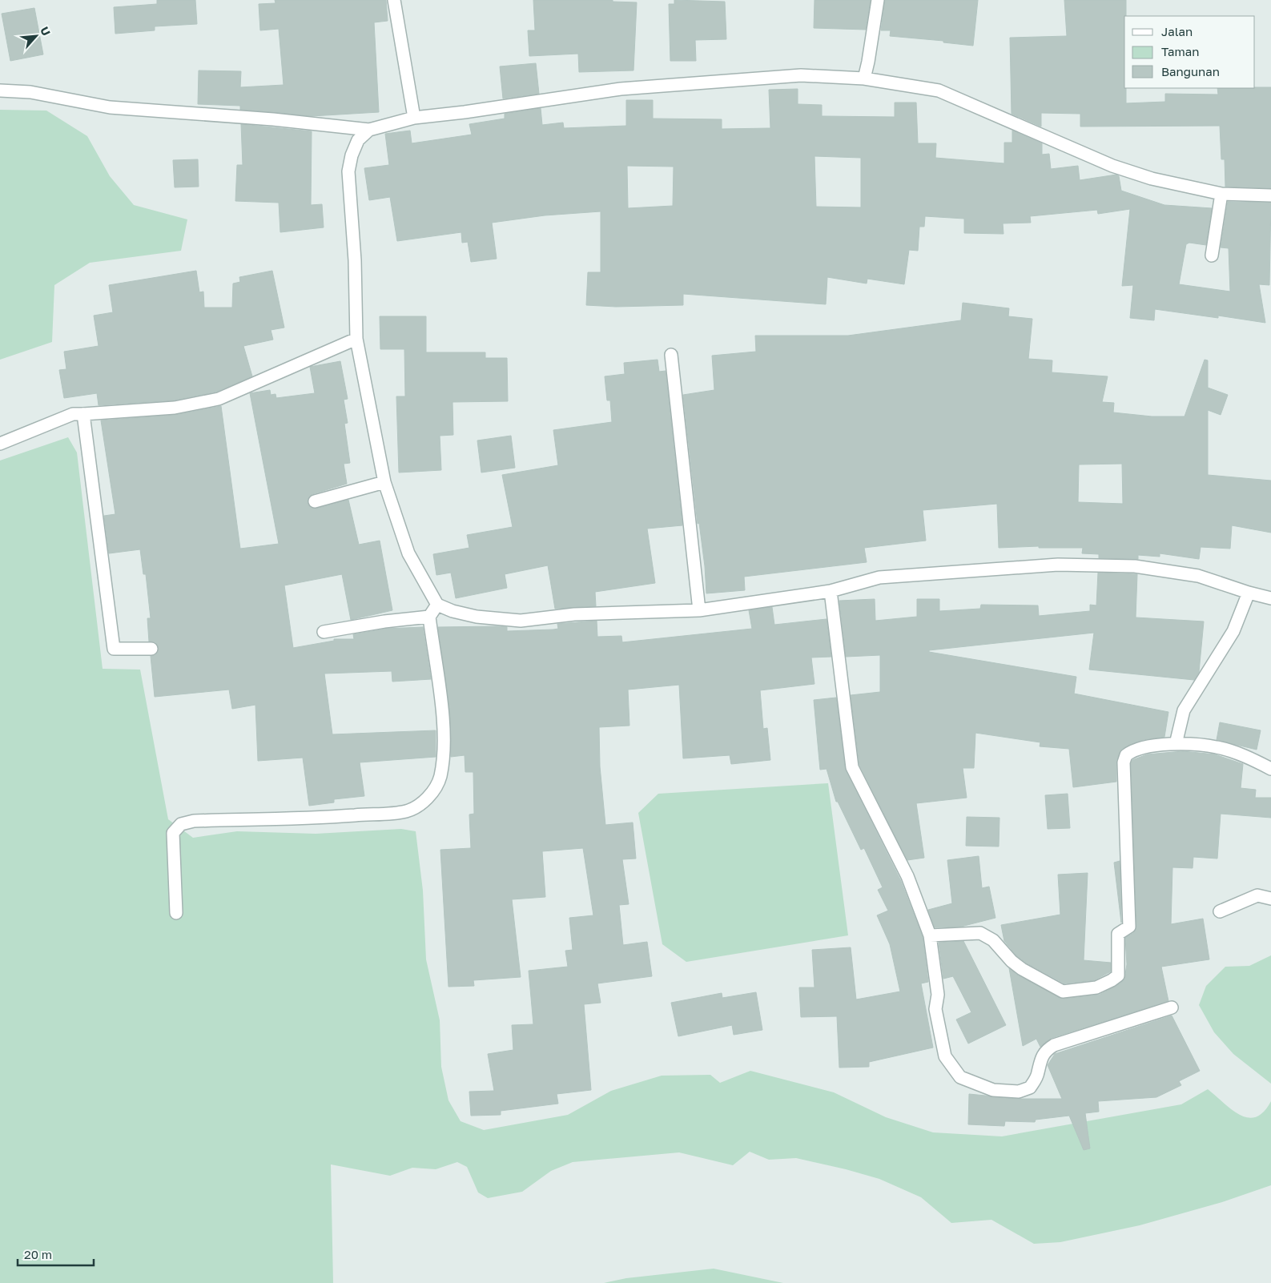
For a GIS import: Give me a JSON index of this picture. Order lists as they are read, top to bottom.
{
  "legend": ["Jalan", "Taman", "Bangunan"],
  "scale_bar": "20 m",
  "north": "top right"
}
